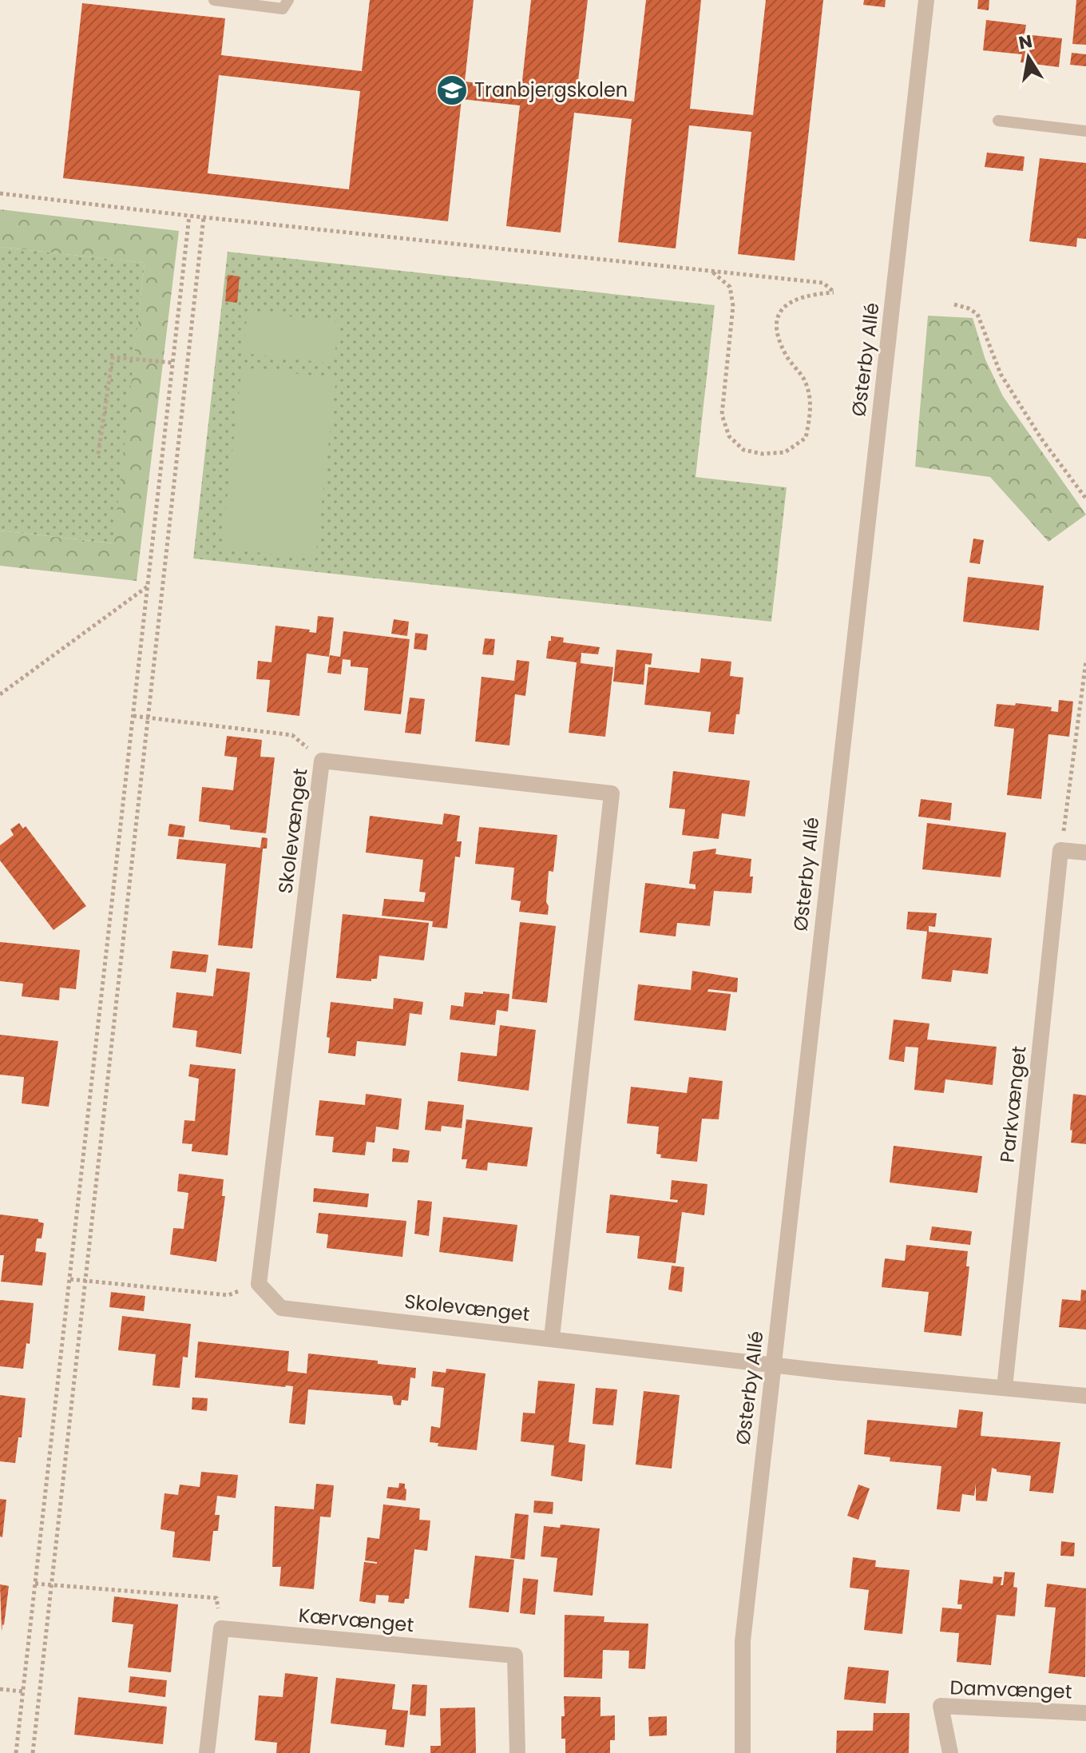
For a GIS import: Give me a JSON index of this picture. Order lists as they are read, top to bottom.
{
  "streets": {
    "street": [
      "Østerby Allé",
      "Skolevænget",
      "Parkvænget",
      "Kærvænget",
      "Damvænget"
    ]
  },
  "crossings": [
    ["Østerby Allé", "Skolevænget"]
  ],
  "places": {
    "school or university": ["Tranbjergskolen"]
  },
  "north": "top"
}
